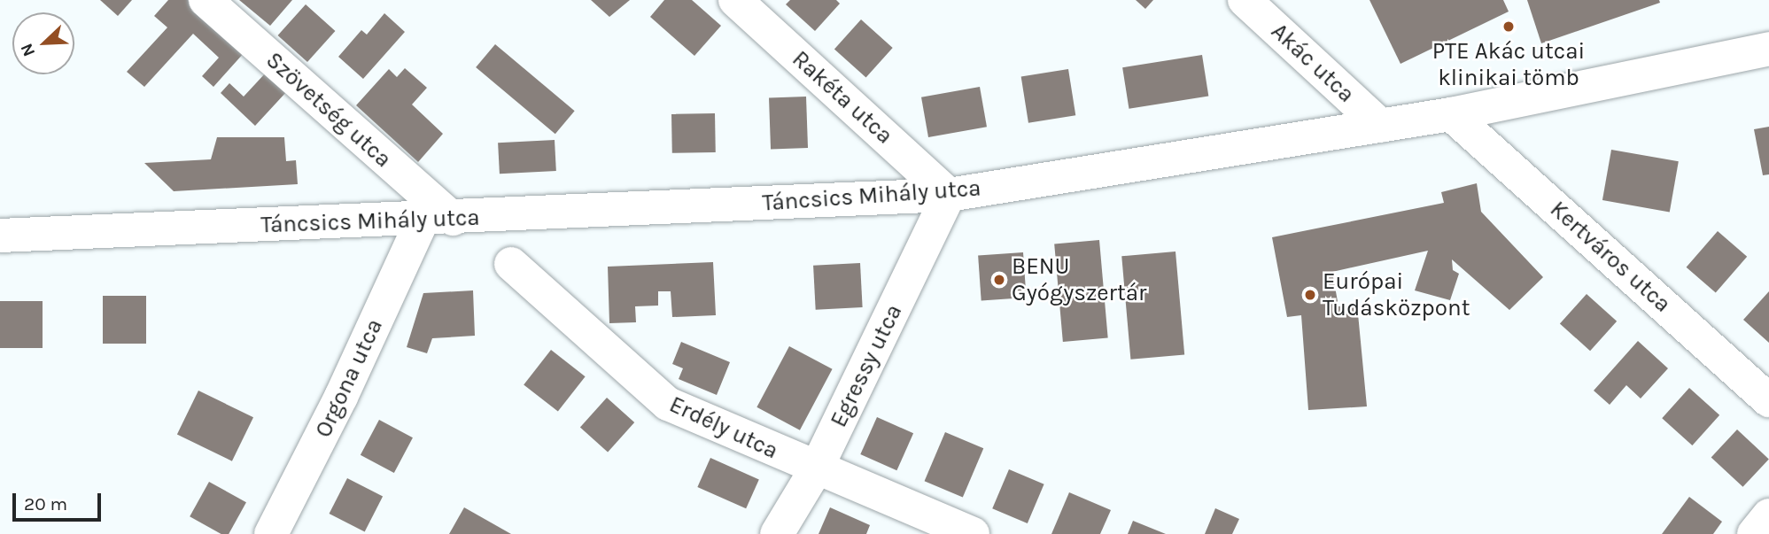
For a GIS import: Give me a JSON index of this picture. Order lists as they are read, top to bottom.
{
  "streets": {
    "street": [
      "Akác utca",
      "Rakéta utca",
      "Szövetség utca",
      "Táncsics Mihály utca",
      "Kertváros utca",
      "Egressy utca",
      "Orgona utca",
      "Erdély utca"
    ]
  },
  "crossings": [
    ["Akác utca", "Táncsics Mihály utca"],
    ["Rakéta utca", "Táncsics Mihály utca"],
    ["Rakéta utca", "Egressy utca"],
    ["Szövetség utca", "Táncsics Mihály utca"],
    ["Szövetség utca", "Orgona utca"],
    ["Táncsics Mihály utca", "Kertváros utca"],
    ["Táncsics Mihály utca", "Egressy utca"],
    ["Táncsics Mihály utca", "Orgona utca"],
    ["Egressy utca", "Erdély utca"]
  ],
  "places": ["PTE Akác utcai klinikai tömb", "BENU Gyógyszertár", "Európai Tudásközpont"],
  "scale_bar": "20 m",
  "north": "bottom left"
}
